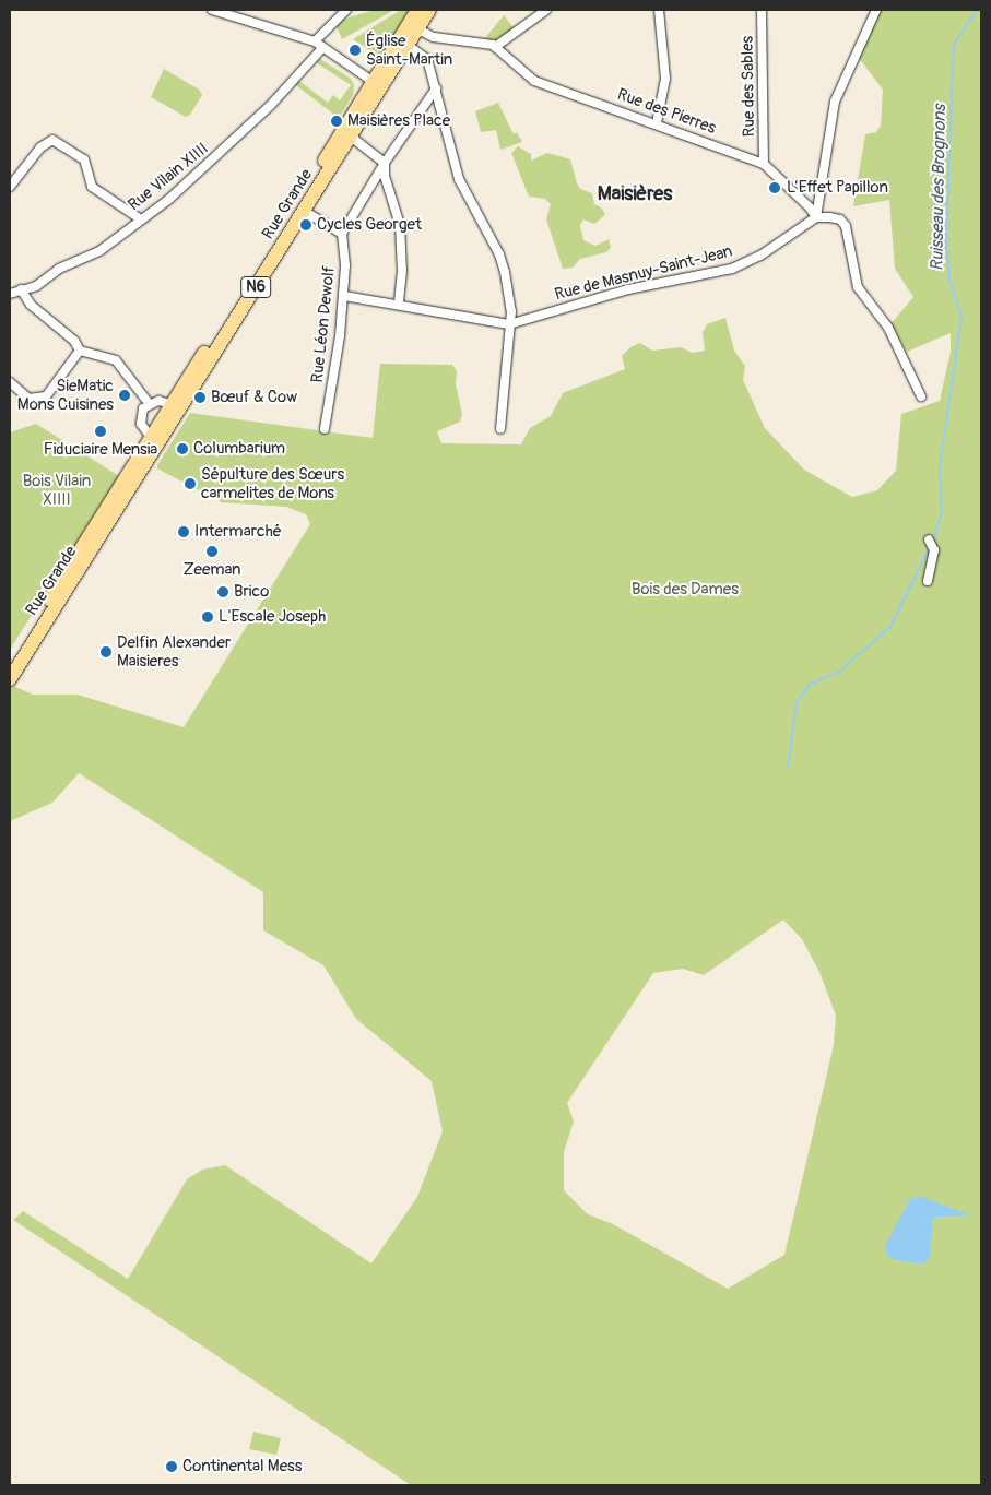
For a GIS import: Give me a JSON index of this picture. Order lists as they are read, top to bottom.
{
  "streets": {
    "main road": ["Rue Grande", "N6"],
    "street": [
      "Rue des Sables",
      "Rue des Pierres",
      "Rue Vilain XIIII",
      "Rue de Masnuy-Saint-Jean",
      "Rue Léon Dewolf"
    ]
  },
  "crossings": [
    ["Rue des Sables", "Rue des Pierres"],
    ["Rue des Pierres", "Rue de Masnuy-Saint-Jean"],
    ["Rue de Masnuy-Saint-Jean", "Rue Léon Dewolf"]
  ],
  "districts": ["Maisières"],
  "water": ["Ruisseau des Brognons"],
  "parks": ["Bois Vilain XIIII", "Bois des Dames"],
  "places": [
    "Église Saint-Martin",
    "Maisières Place",
    "L’Effet Papillon",
    "Cycles Georget",
    "SieMatic Mons Cuisines",
    "Bœuf & Cow",
    "Fiduciaire Mensia",
    "Columbarium",
    "Sépulture des Sœurs carmelites de Mons",
    "Intermarché",
    "Zeeman",
    "Brico",
    "L'Escale Joseph",
    "Delfin Alexander Maisieres",
    "Continental Mess"
  ]
}
